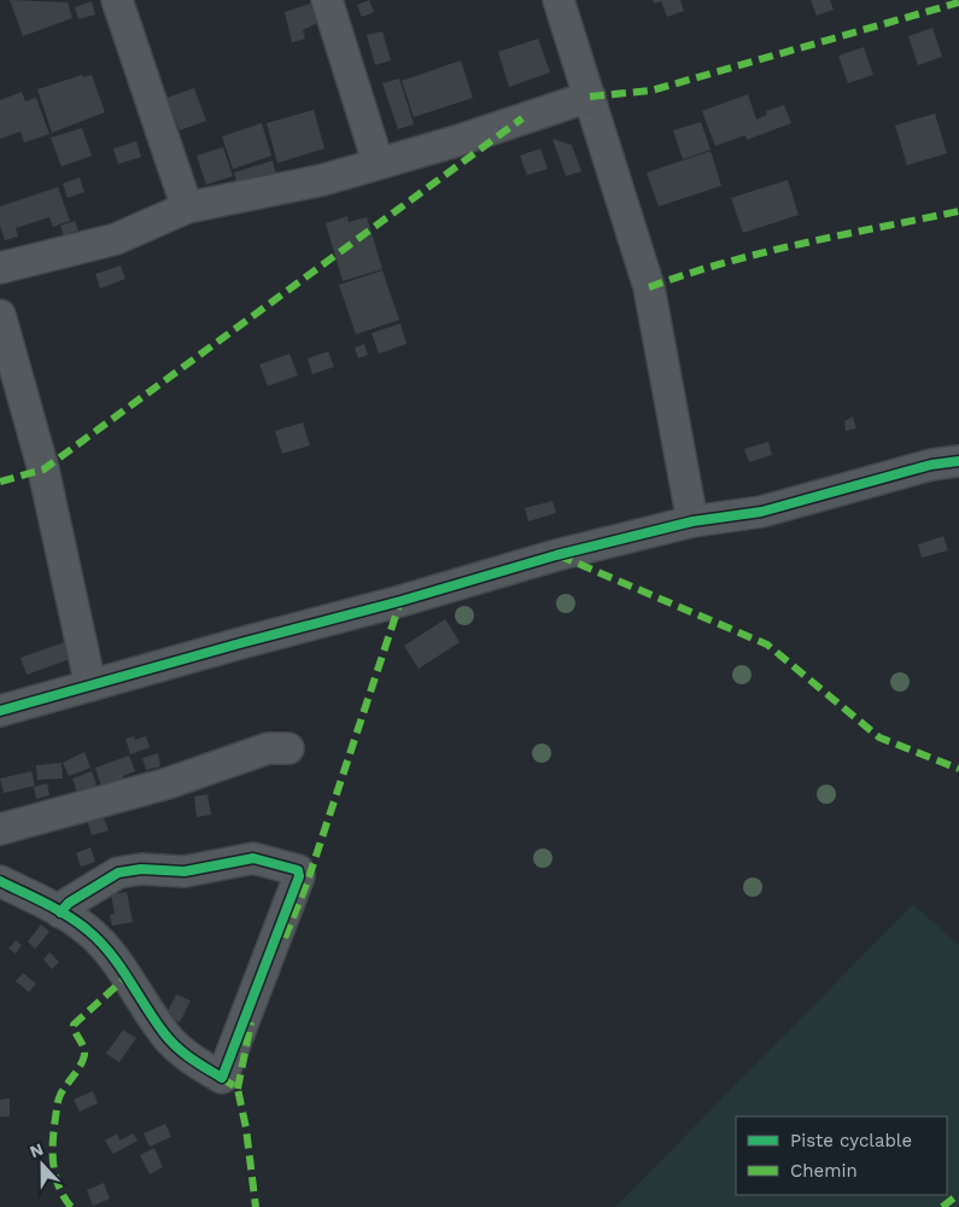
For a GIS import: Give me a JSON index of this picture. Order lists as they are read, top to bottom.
{
  "legend": ["Piste cyclable", "Chemin"],
  "north": "top"
}
